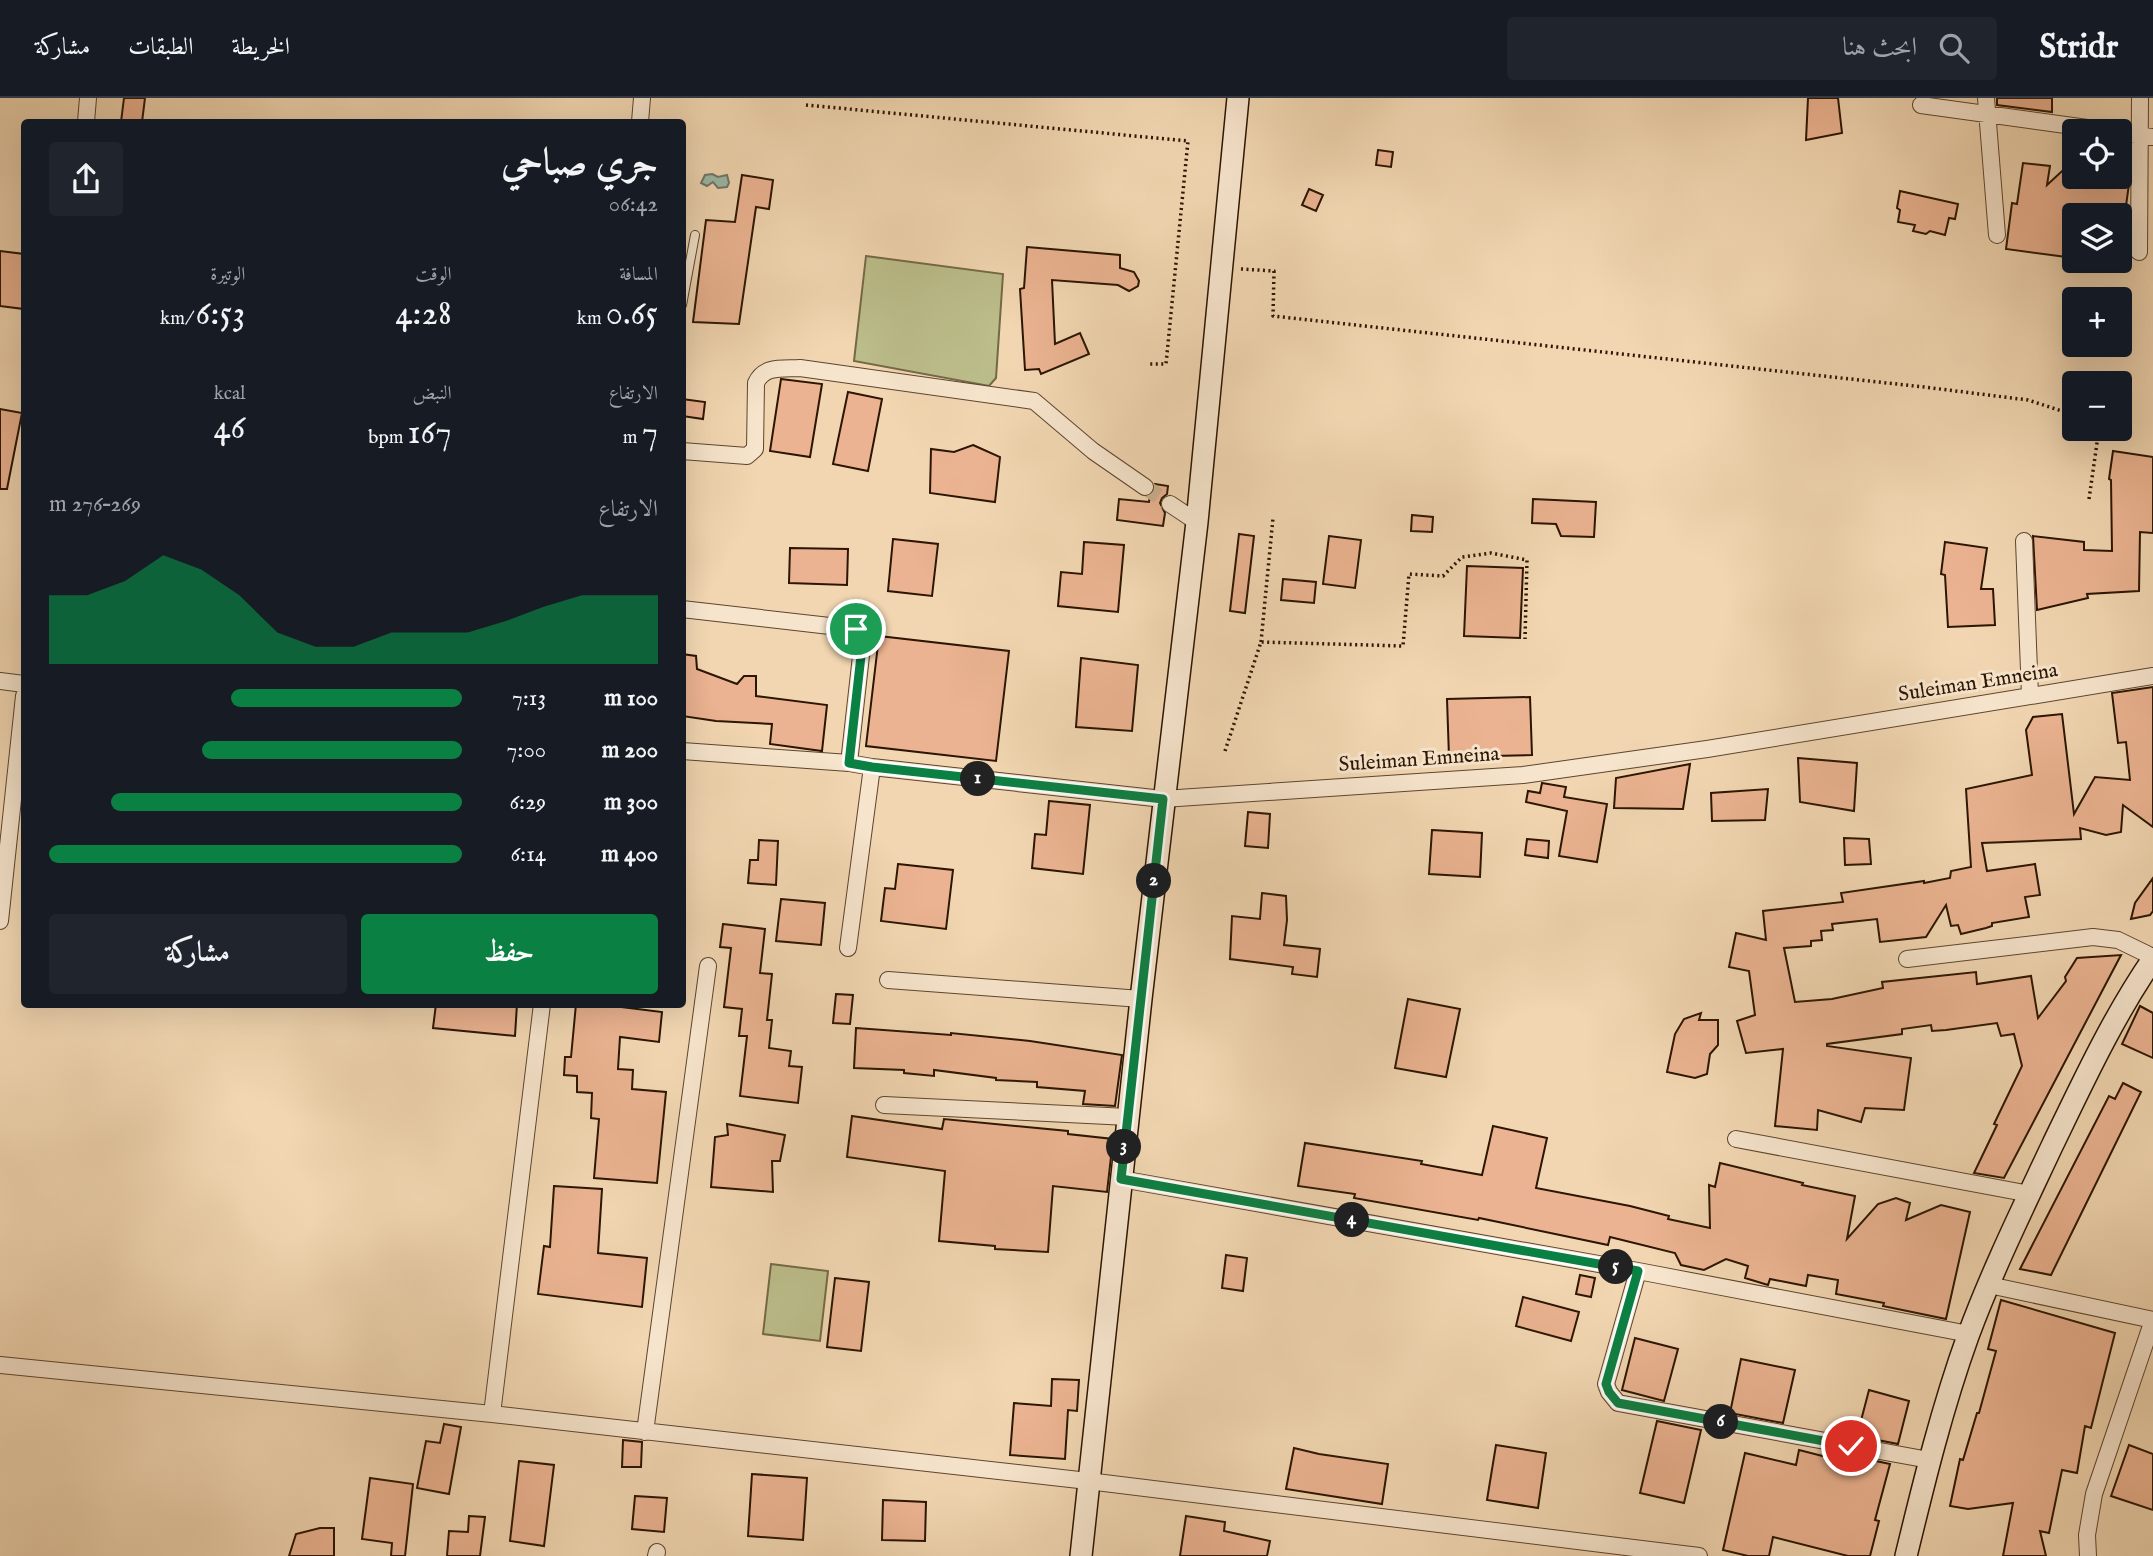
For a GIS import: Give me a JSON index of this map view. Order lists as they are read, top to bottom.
{
  "streets": {
    "street": ["Suleiman Emneina"]
  },
  "page": {
    "header": "Stridr",
    "search": "ابحث هنا",
    "nav": ["الخريطة", "الطبقات", "مشاركة"],
    "map_buttons": ["+", "−"],
    "heading": ["جري صباحي", "06:42"],
    "stats": [
      ["المسافة", "0.65 km"],
      ["الوقت", "4:28"],
      ["الوتيرة", "6:53 /km"],
      ["الارتفاع", "7 m"],
      ["النبض", "167 bpm"],
      ["kcal", "46"]
    ],
    "chart": ["الارتفاع", "269–276 m"],
    "list": [
      {
        "name": "100 m",
        "note": "7:13"
      },
      {
        "name": "200 m",
        "note": "7:00"
      },
      {
        "name": "300 m",
        "note": "6:29"
      },
      {
        "name": "400 m",
        "note": "6:14"
      }
    ],
    "pins": [
      "1",
      "2",
      "3",
      "4",
      "5",
      "6"
    ],
    "buttons": ["حفظ", "مشاركة"]
  }
}
